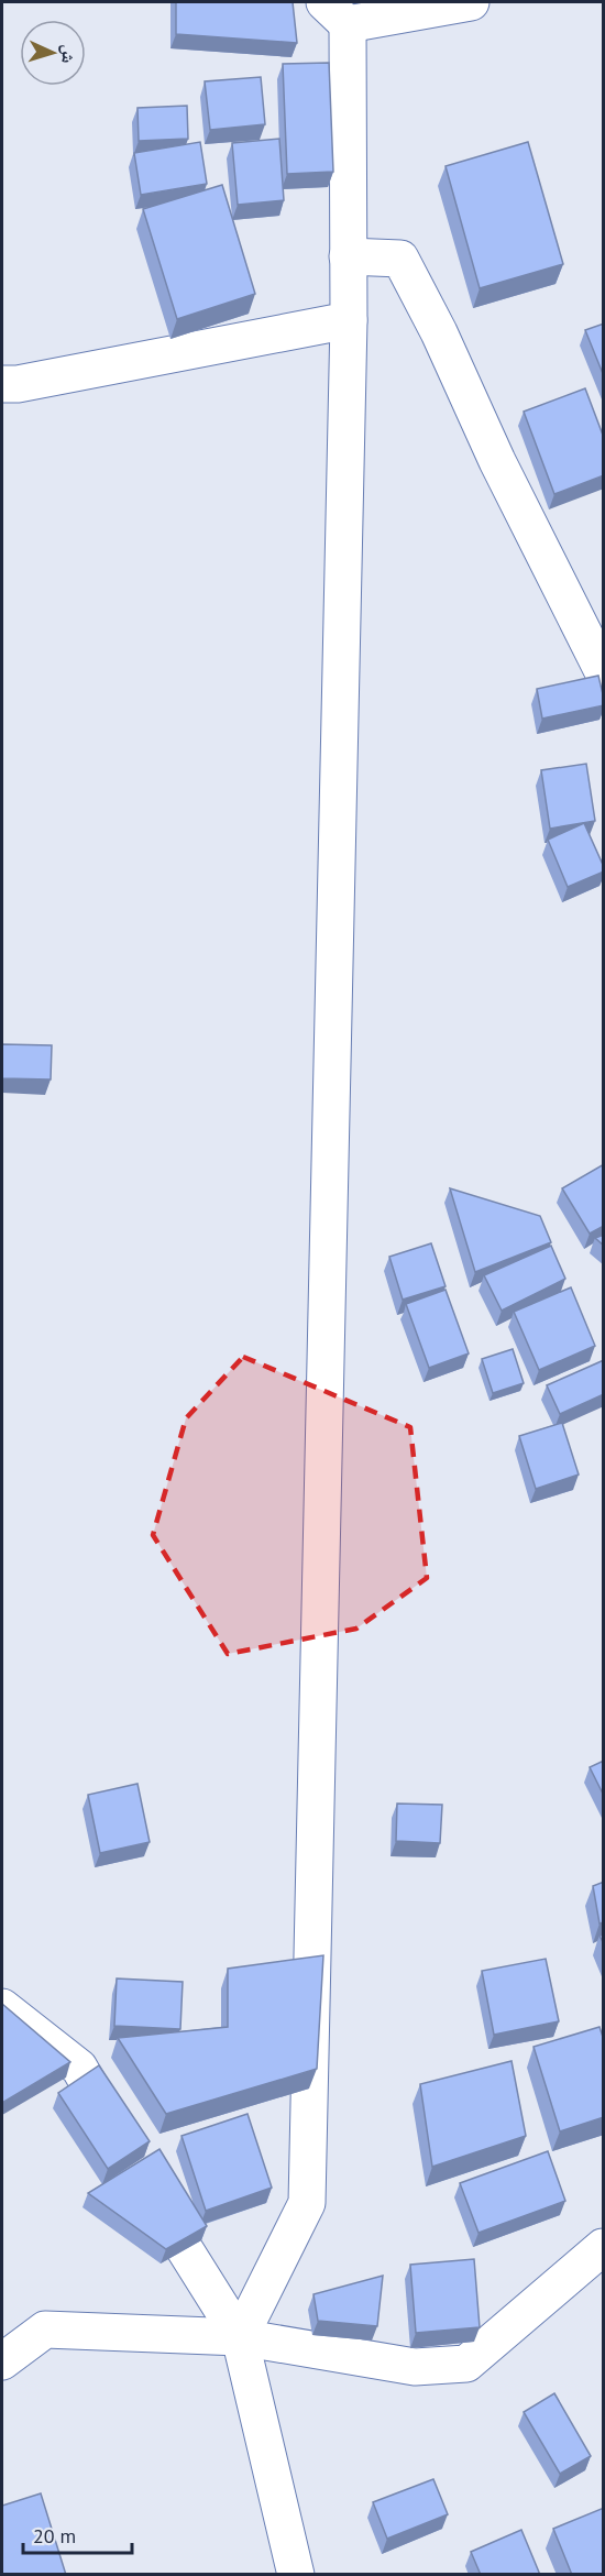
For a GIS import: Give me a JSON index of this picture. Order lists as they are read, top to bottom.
{
  "scale_bar": "20 m",
  "north": "right"
}
